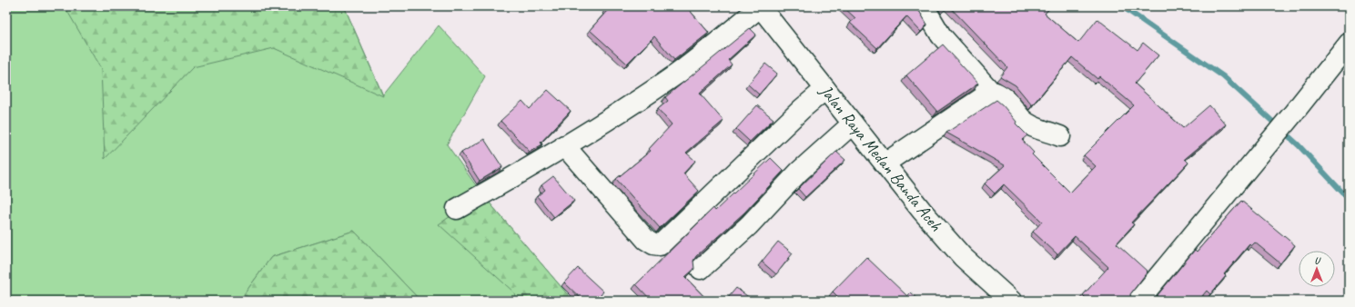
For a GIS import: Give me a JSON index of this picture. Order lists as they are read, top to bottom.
{
  "streets": {
    "main road": ["Jalan Raya Medan Banda Aceh"]
  },
  "north": "top"
}
